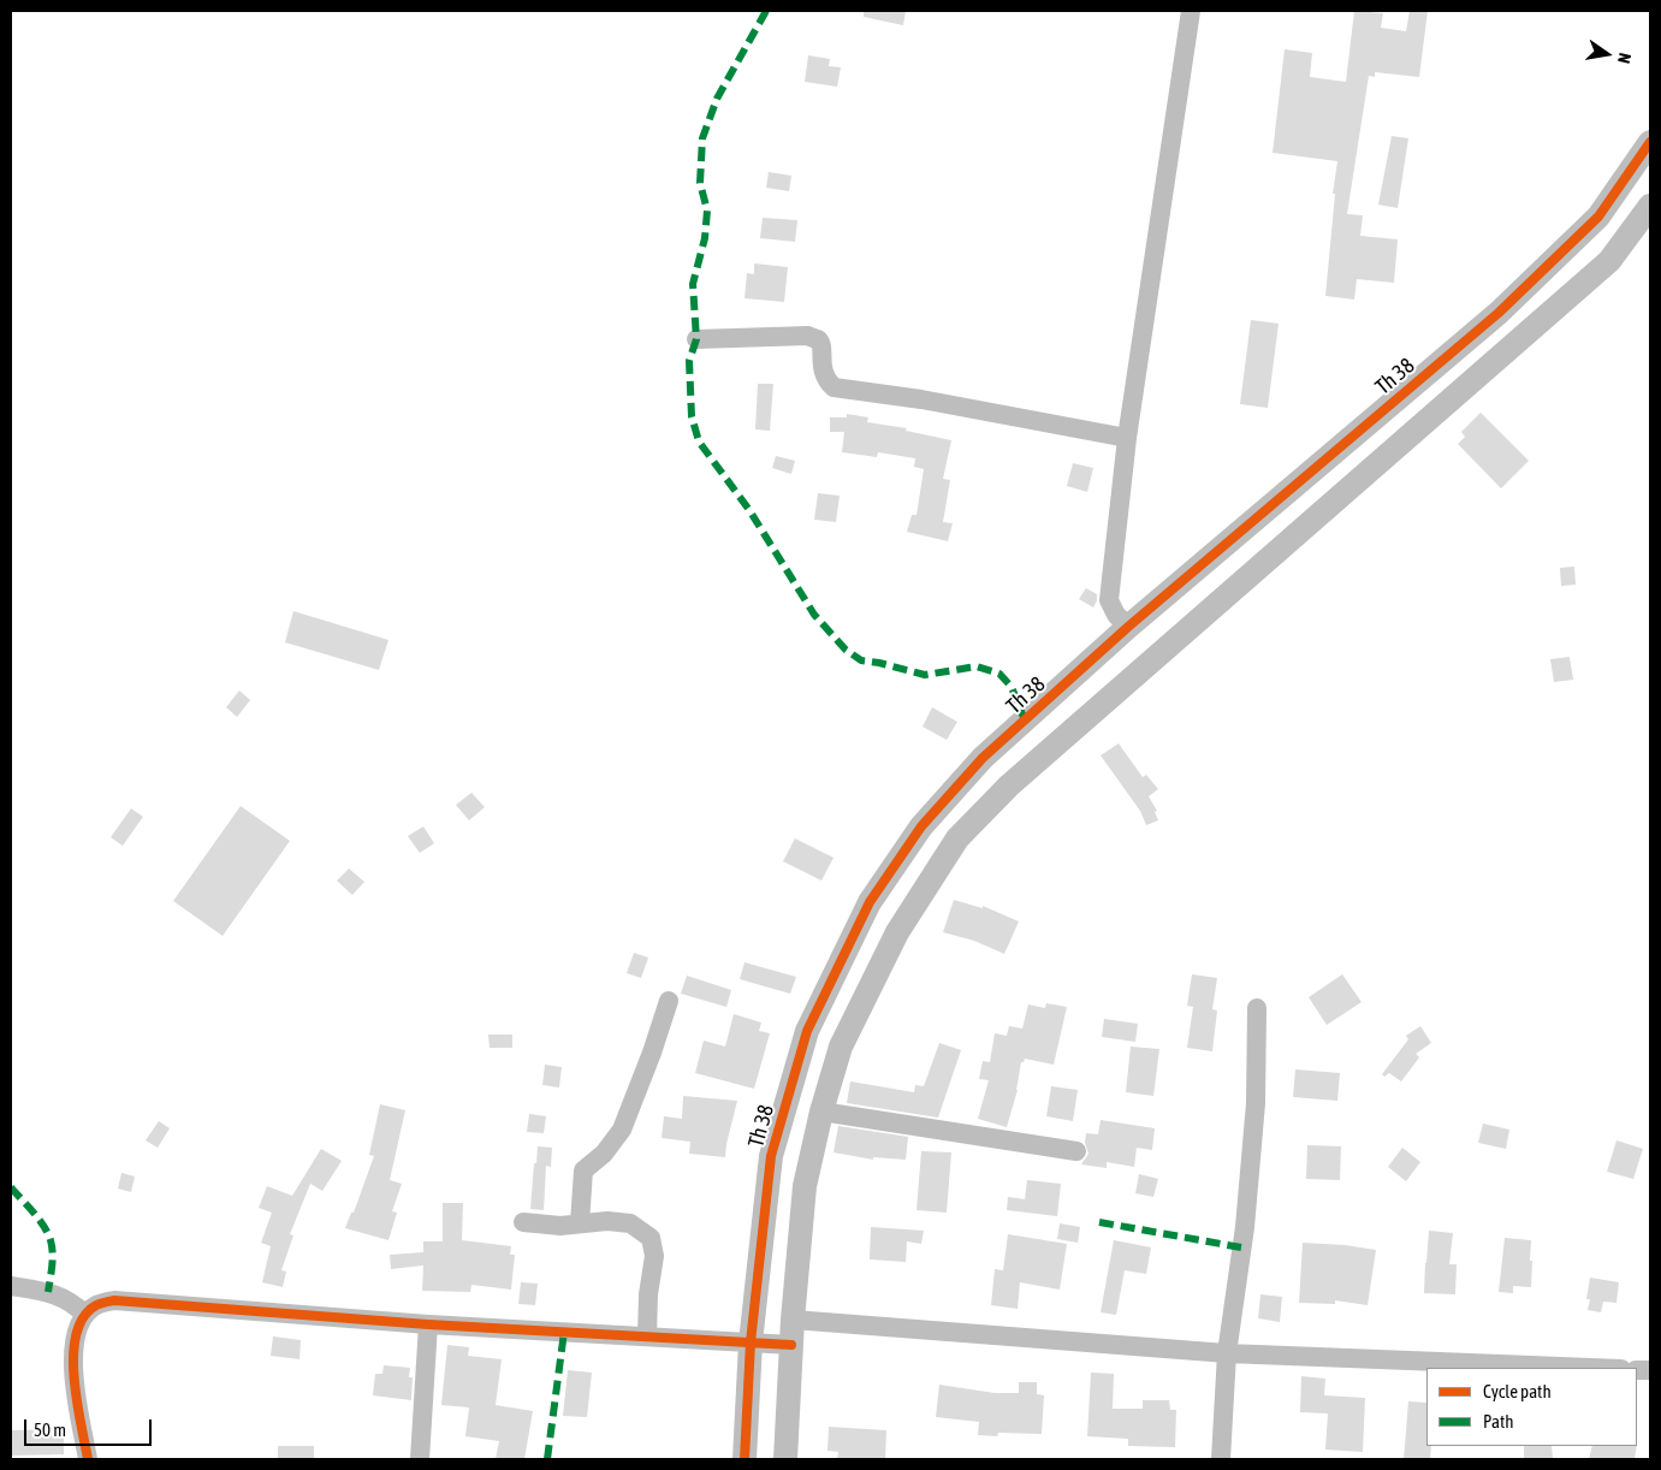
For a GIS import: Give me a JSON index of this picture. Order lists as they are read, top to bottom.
{
  "streets": {
    "street": ["Th 38"]
  },
  "legend": ["Cycle path", "Path"],
  "scale_bar": "50 m",
  "north": "right"
}
